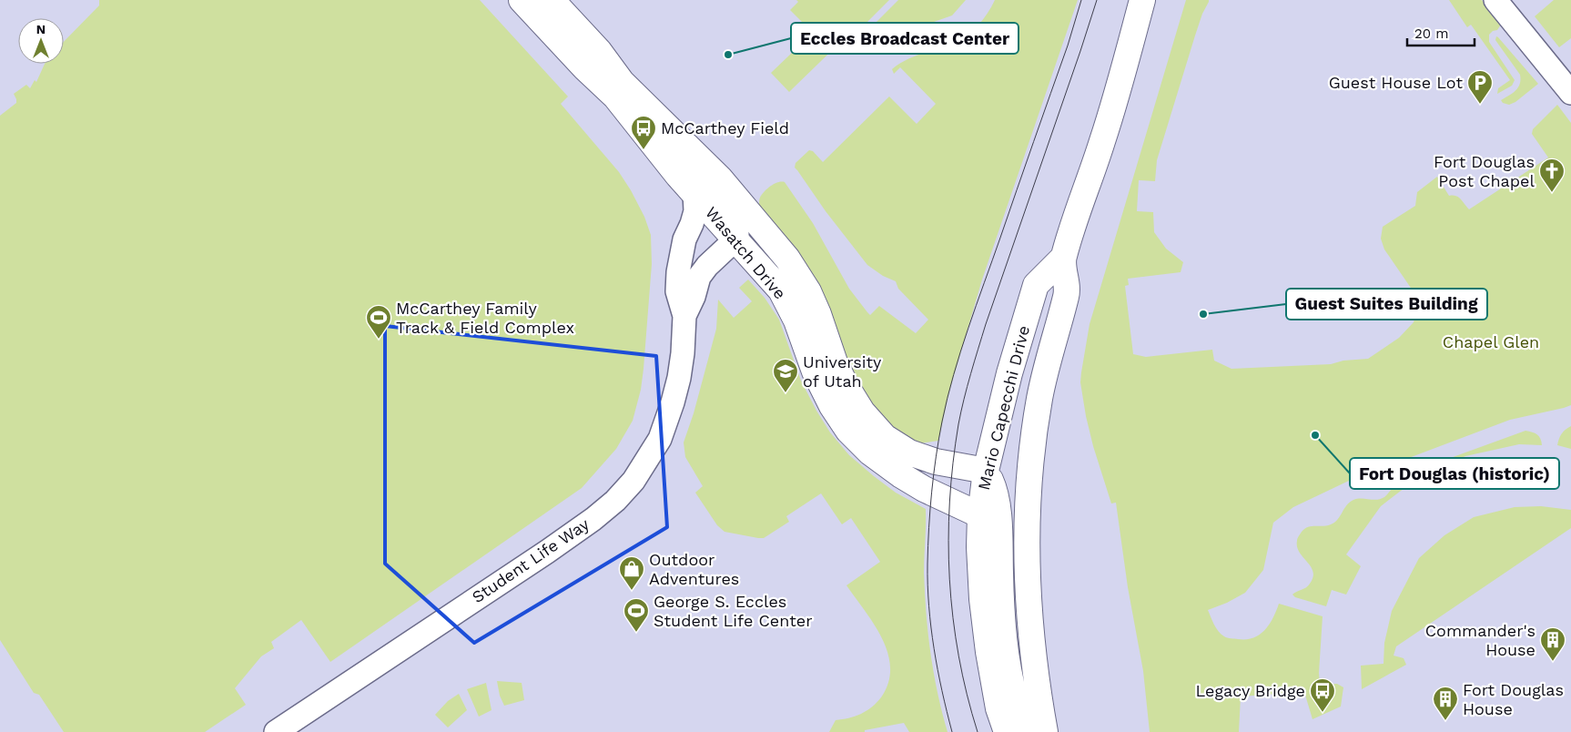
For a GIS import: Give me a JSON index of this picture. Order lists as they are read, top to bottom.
{
  "streets": {
    "main road": ["Wasatch Drive", "Mario Capecchi Drive"],
    "street": ["Student Life Way"]
  },
  "crossings": [
    ["Wasatch Drive", "Mario Capecchi Drive"],
    ["Wasatch Drive", "Student Life Way"]
  ],
  "parks": ["Chapel Glen"],
  "places": {
    "other": ["Eccles Broadcast Center", "Guest Suites Building", "Fort Douglas (historic)"],
    "parking": ["Guest House Lot"],
    "bus stop": ["McCarthey Field", "Legacy Bridge"],
    "church": ["Fort Douglas Post Chapel"],
    "sports": ["McCarthey Family Track & Field Complex", "George S. Eccles Student Life Center"],
    "school or university": ["University of Utah"],
    "shop": ["Outdoor Adventures"],
    "building": ["Commander's House", "Fort Douglas House"]
  },
  "scale_bar": "20 m",
  "north": "top"
}
